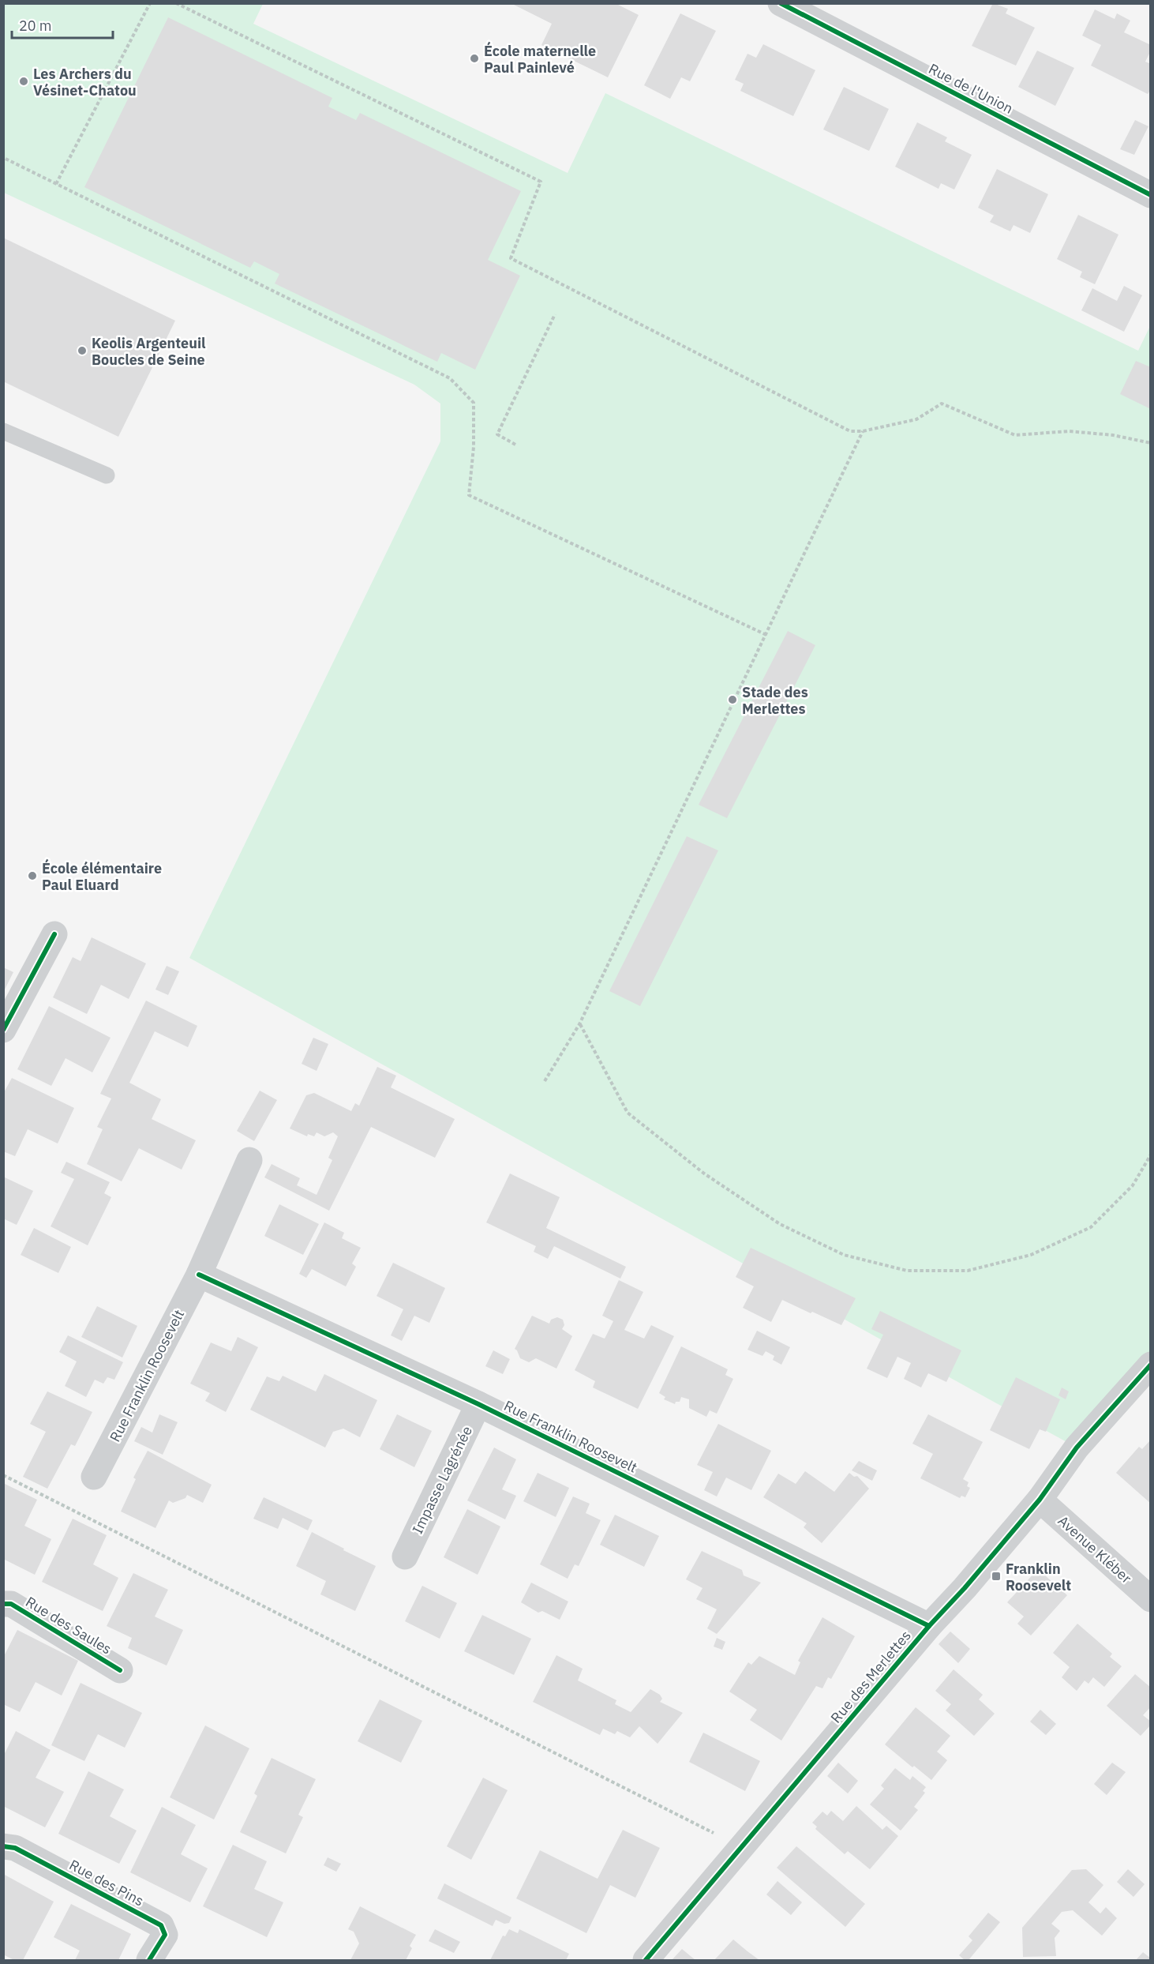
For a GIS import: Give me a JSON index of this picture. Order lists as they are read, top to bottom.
{
  "streets": {
    "street": [
      "Rue de l'Union",
      "Rue Franklin Roosevelt",
      "Impasse Lagrénée",
      "Avenue Kléber",
      "Rue des Saules",
      "Rue des Merlettes",
      "Rue des Pins"
    ]
  },
  "crossings": [
    ["Rue Franklin Roosevelt", "Impasse Lagrénée"],
    ["Rue Franklin Roosevelt", "Rue des Merlettes"],
    ["Avenue Kléber", "Rue des Merlettes"]
  ],
  "places": {
    "other": [
      "École maternelle Paul Painlevé",
      "Les Archers du Vésinet-Chatou",
      "Keolis Argenteuil Boucles de Seine",
      "Stade des Merlettes",
      "École élémentaire Paul Eluard"
    ],
    "transit": ["Franklin Roosevelt"]
  },
  "scale_bar": "20 m"
}
